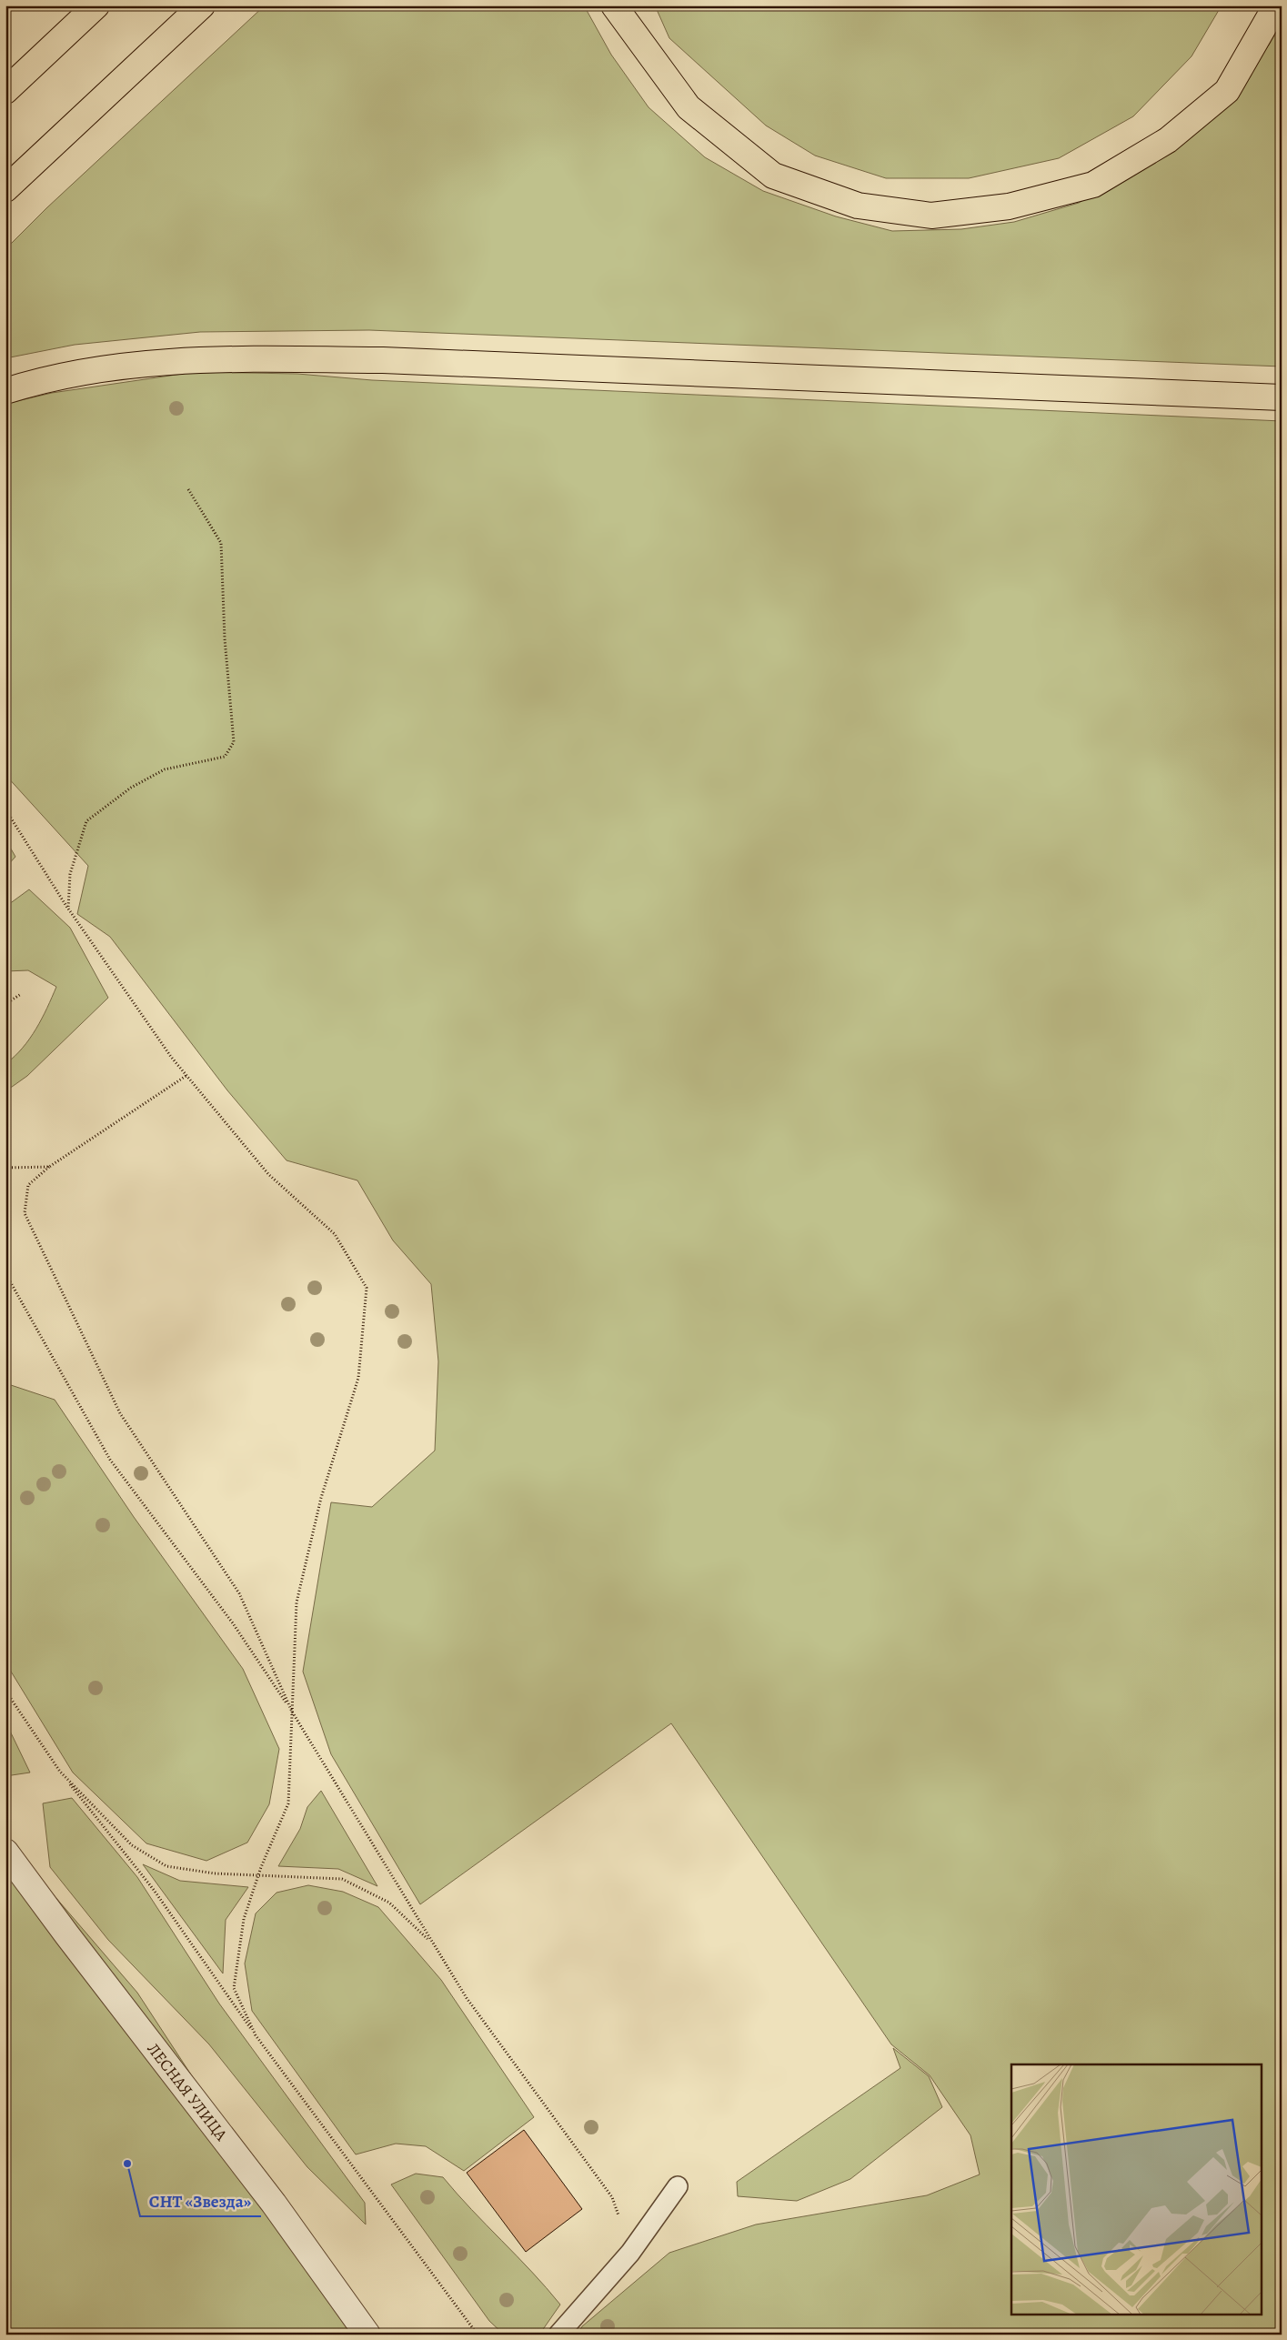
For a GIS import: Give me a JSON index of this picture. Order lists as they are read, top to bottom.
{
  "streets": {
    "street": ["ЛЕСНАЯ УЛИЦА"]
  },
  "places": ["СНТ «Звезда»"]
}
